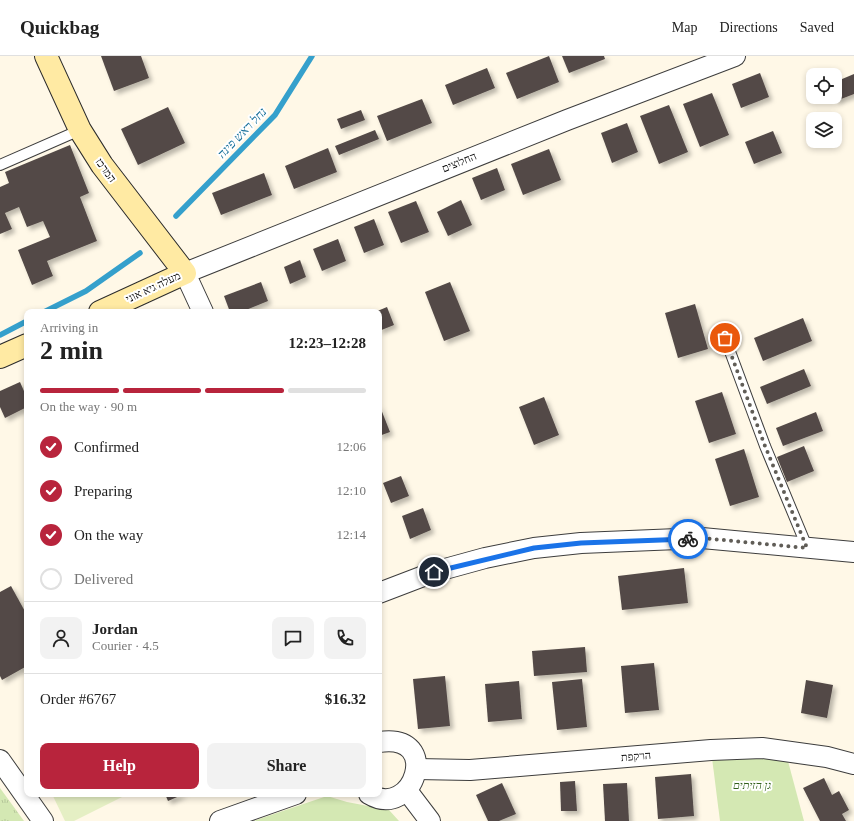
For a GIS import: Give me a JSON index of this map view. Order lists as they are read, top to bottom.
{
  "streets": {
    "street": [
      "החלוצים",
      "המרכז",
      "מעלה גיא אוני",
      "הרקפת"
    ]
  },
  "crossings": [
    ["החלוצים", "המרכז"],
    ["החלוצים", "מעלה גיא אוני"],
    ["המרכז", "מעלה גיא אוני"]
  ],
  "water": ["נחל ראש פינה"],
  "parks": ["גן הזיתים"],
  "page": {
    "header": "Quickbag",
    "nav": ["Map", "Directions", "Saved"],
    "heading": ["2 min", "Arriving in", "12:23–12:28"],
    "panel": [
      "Jordan",
      "Courier · 4.5",
      "Order #6767",
      "$16.32"
    ],
    "bar": "On the way · 90 m",
    "list": [
      ["Confirmed", "12:06"],
      ["Preparing", "12:10"],
      ["On the way", "12:14"],
      "Delivered"
    ],
    "buttons": ["Help", "Share"]
  }
}
